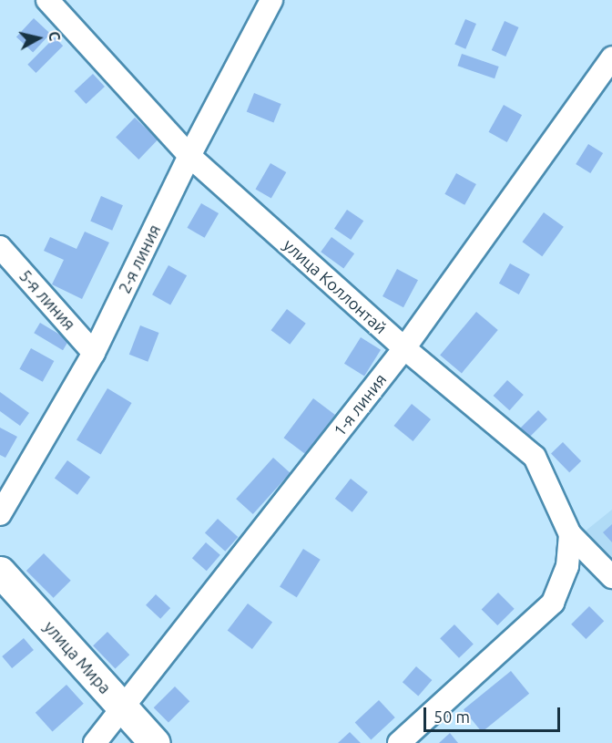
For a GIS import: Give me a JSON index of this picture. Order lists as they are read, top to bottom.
{
  "streets": {
    "main road": ["улица Мира"],
    "street": [
      "2-я линия",
      "улица Коллонтай",
      "5-я линия",
      "1-я линия"
    ]
  },
  "crossings": [
    ["2-я линия", "улица Коллонтай"],
    ["2-я линия", "5-я линия"],
    ["улица Коллонтай", "1-я линия"],
    ["1-я линия", "улица Мира"]
  ],
  "scale_bar": "50 m",
  "north": "right"
}
